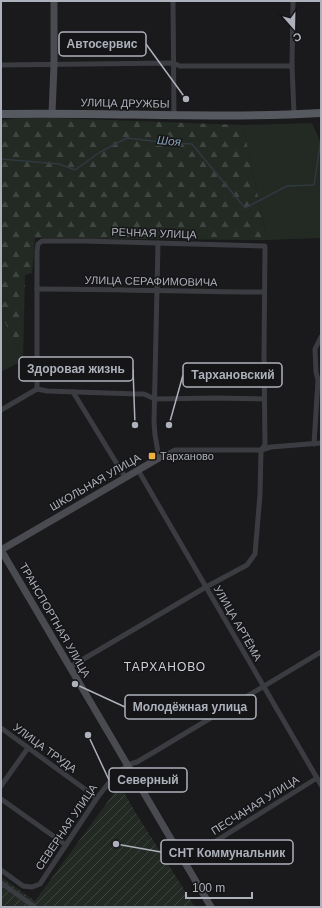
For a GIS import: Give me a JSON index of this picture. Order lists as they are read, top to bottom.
{
  "streets": {
    "main road": ["УЛИЦА ДРУЖБЫ"],
    "street": [
      "РЕЧНАЯ УЛИЦА",
      "УЛИЦА СЕРАФИМОВИЧА",
      "ШКОЛЬНАЯ УЛИЦА",
      "ТРАНСПОРТНАЯ УЛИЦА",
      "УЛИЦА АРТЁМА",
      "УЛИЦА ТРУДА",
      "ПЕСЧАНАЯ УЛИЦА",
      "СЕВЕРНАЯ УЛИЦА"
    ]
  },
  "crossings": [
    ["РЕЧНАЯ УЛИЦА", "УЛИЦА СЕРАФИМОВИЧА"],
    ["ШКОЛЬНАЯ УЛИЦА", "ТРАНСПОРТНАЯ УЛИЦА"],
    ["ШКОЛЬНАЯ УЛИЦА", "УЛИЦА АРТЁМА"],
    ["ТРАНСПОРТНАЯ УЛИЦА", "ПЕСЧАНАЯ УЛИЦА"],
    ["ТРАНСПОРТНАЯ УЛИЦА", "СЕВЕРНАЯ УЛИЦА"],
    ["УЛИЦА АРТЁМА", "ПЕСЧАНАЯ УЛИЦА"],
    ["УЛИЦА АРТЁМА", "СЕВЕРНАЯ УЛИЦА"],
    ["УЛИЦА ТРУДА", "СЕВЕРНАЯ УЛИЦА"]
  ],
  "districts": ["ТАРХАНОВО"],
  "water": ["Шоя"],
  "places": {
    "other": [
      "Автосервис",
      "Здоровая жизнь",
      "Тархановский",
      "Молодёжная улица",
      "Северный",
      "СНТ Коммунальник"
    ],
    "transit": ["Тарханово"]
  },
  "scale_bar": "100 m",
  "north": "bottom"
}
